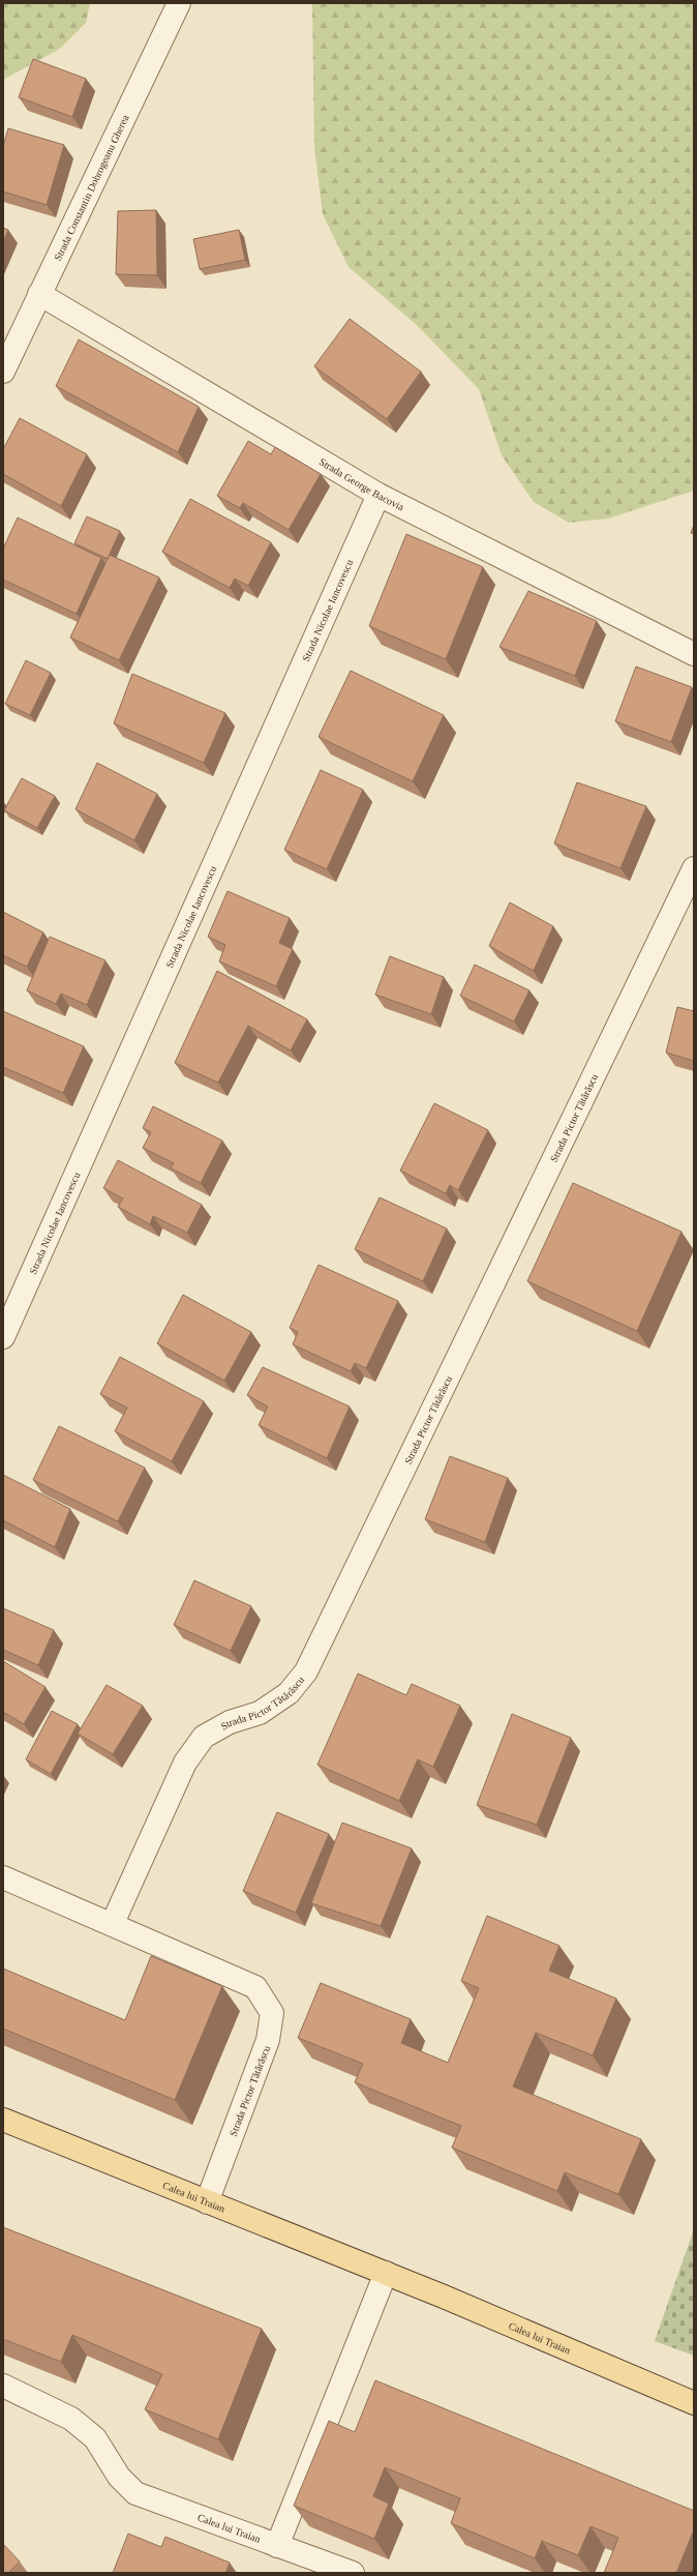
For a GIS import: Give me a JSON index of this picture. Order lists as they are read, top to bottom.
{
  "streets": {
    "main road": ["Calea lui Traian"],
    "street": [
      "Strada Constantin Dobrogeanu Gherea",
      "Strada George Bacovia",
      "Strada Nicolae Iancovescu",
      "Strada Pictor Tătărăscu"
    ]
  },
  "crossings": [
    ["Strada Constantin Dobrogeanu Gherea", "Strada George Bacovia"],
    ["Strada George Bacovia", "Strada Nicolae Iancovescu"],
    ["Strada Pictor Tătărăscu", "Calea lui Traian"]
  ]
}
